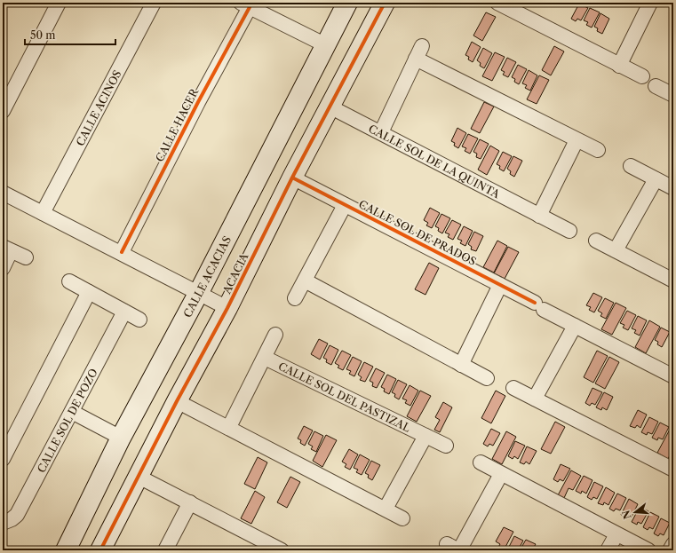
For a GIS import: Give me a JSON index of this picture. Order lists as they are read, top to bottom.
{
  "streets": {
    "street": [
      "CALLE ACINOS",
      "CALLE HACER",
      "CALLE SOL DE LA QUINTA",
      "CALLE SOL DE PRADOS",
      "ACACIA",
      "CALLE ACACIAS",
      "CALLE SOL DEL PASTIZAL",
      "CALLE SOL DE POZO"
    ]
  },
  "crossings": [
    ["CALLE SOL DE LA QUINTA", "ACACIA"],
    ["CALLE SOL DE PRADOS", "ACACIA"]
  ],
  "scale_bar": "50 m",
  "north": "left"
}
